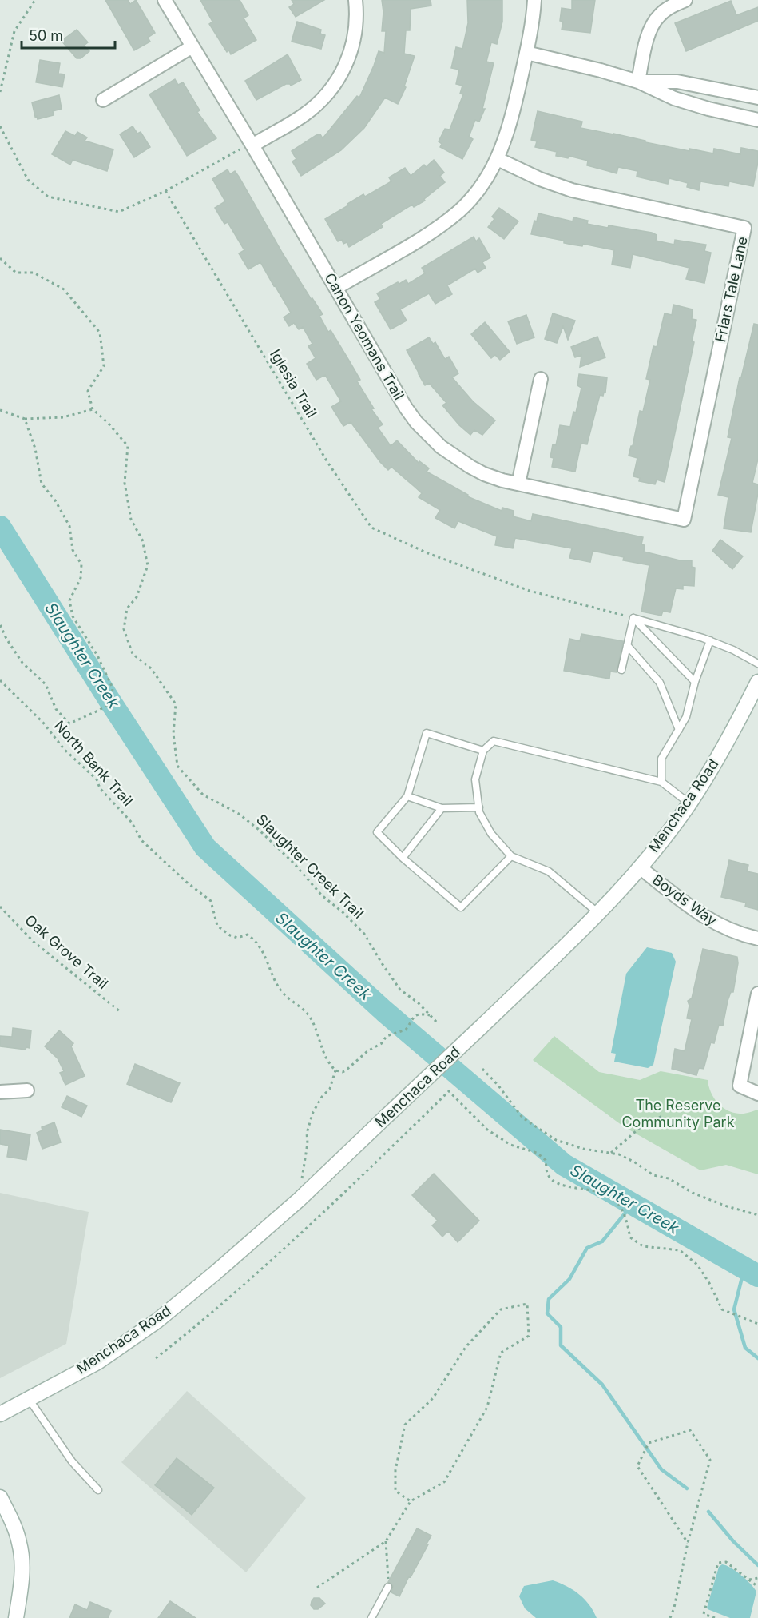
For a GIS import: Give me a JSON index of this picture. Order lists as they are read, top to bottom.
{
  "streets": {
    "main road": ["Menchaca Road"],
    "street": ["Friars Tale Lane", "Canon Yeomans Trail", "Boyds Way"],
    "path": [
      "Iglesia Trail",
      "North Bank Trail",
      "Slaughter Creek Trail",
      "Oak Grove Trail"
    ]
  },
  "crossings": [
    ["Friars Tale Lane", "Canon Yeomans Trail"],
    ["Menchaca Road", "Boyds Way"]
  ],
  "water": ["Slaughter Creek"],
  "parks": ["The Reserve Community Park"],
  "scale_bar": "50 m"
}
